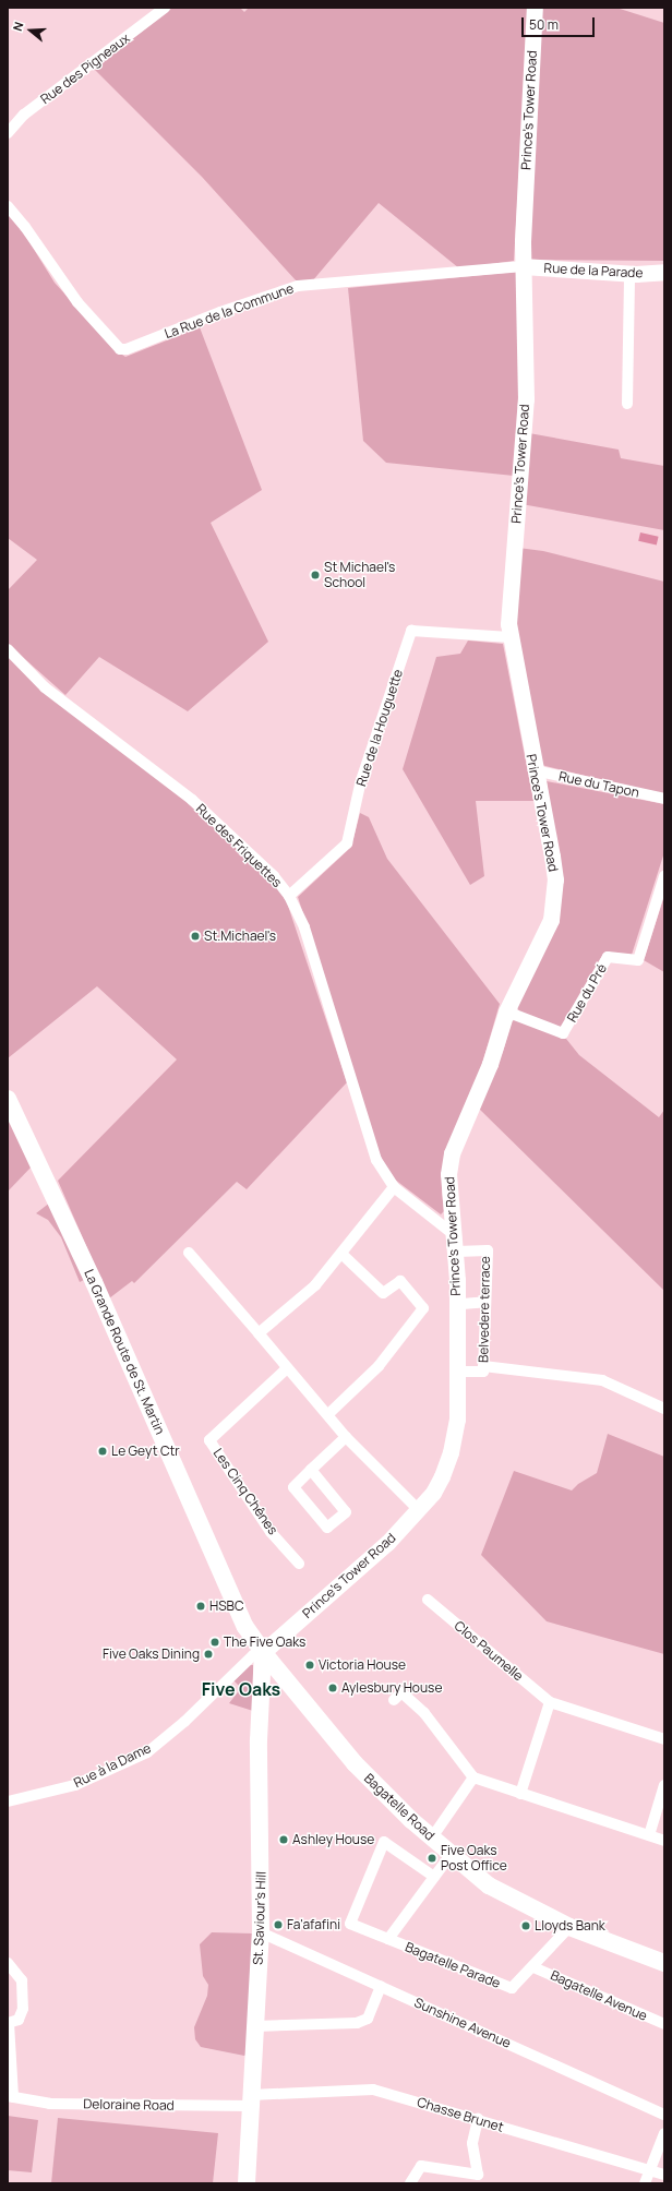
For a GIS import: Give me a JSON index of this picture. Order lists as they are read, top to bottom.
{
  "streets": {
    "main road": [
      "Prince's Tower Road",
      "Rue de la Parade",
      "La Grande Route de St. Martin",
      "Bagatelle Road",
      "St. Saviour's Hill"
    ],
    "street": [
      "Rue des Pigneaux",
      "La Rue de la Commune",
      "Rue de la Houguette",
      "Rue du Tapon",
      "Rue des Friquettes",
      "Rue du Pré",
      "Belvedere terrace",
      "Les Cinq Chênes",
      "Clos Paumelle",
      "Rue à la Dame",
      "Bagatelle Parade",
      "Bagatelle Avenue",
      "Sunshine Avenue",
      "Deloraine Road",
      "Chasse Brunet"
    ]
  },
  "crossings": [
    ["Prince's Tower Road", "Rue de la Parade"],
    ["Prince's Tower Road", "La Rue de la Commune"],
    ["Prince's Tower Road", "Rue de la Houguette"],
    ["Prince's Tower Road", "Rue du Tapon"],
    ["Prince's Tower Road", "Rue des Friquettes"],
    ["Prince's Tower Road", "Rue du Pré"],
    ["Prince's Tower Road", "Belvedere terrace"],
    ["Prince's Tower Road", "La Grande Route de St. Martin"],
    ["Prince's Tower Road", "Rue à la Dame"],
    ["Prince's Tower Road", "Bagatelle Road"],
    ["Prince's Tower Road", "St. Saviour's Hill"],
    ["Rue de la Parade", "La Rue de la Commune"],
    ["Rue de la Houguette", "Rue des Friquettes"],
    ["Rue des Friquettes", "Belvedere terrace"],
    ["La Grande Route de St. Martin", "Rue à la Dame"],
    ["La Grande Route de St. Martin", "Bagatelle Road"],
    ["La Grande Route de St. Martin", "St. Saviour's Hill"],
    ["Rue à la Dame", "Bagatelle Road"],
    ["Rue à la Dame", "St. Saviour's Hill"],
    ["Bagatelle Road", "St. Saviour's Hill"],
    ["Bagatelle Road", "Bagatelle Parade"],
    ["St. Saviour's Hill", "Sunshine Avenue"],
    ["St. Saviour's Hill", "Deloraine Road"],
    ["St. Saviour's Hill", "Chasse Brunet"],
    ["Bagatelle Parade", "Bagatelle Avenue"],
    ["Deloraine Road", "Chasse Brunet"]
  ],
  "districts": ["Five Oaks"],
  "places": [
    "St Michael's School",
    "St.Michael's",
    "Le Geyt Ctr",
    "HSBC",
    "The Five Oaks",
    "Five Oaks Dining",
    "Victoria House",
    "Aylesbury House",
    "Ashley House",
    "Five Oaks Post Office",
    "Fa'afafini",
    "Lloyds Bank"
  ],
  "scale_bar": "50 m",
  "north": "left"
}
